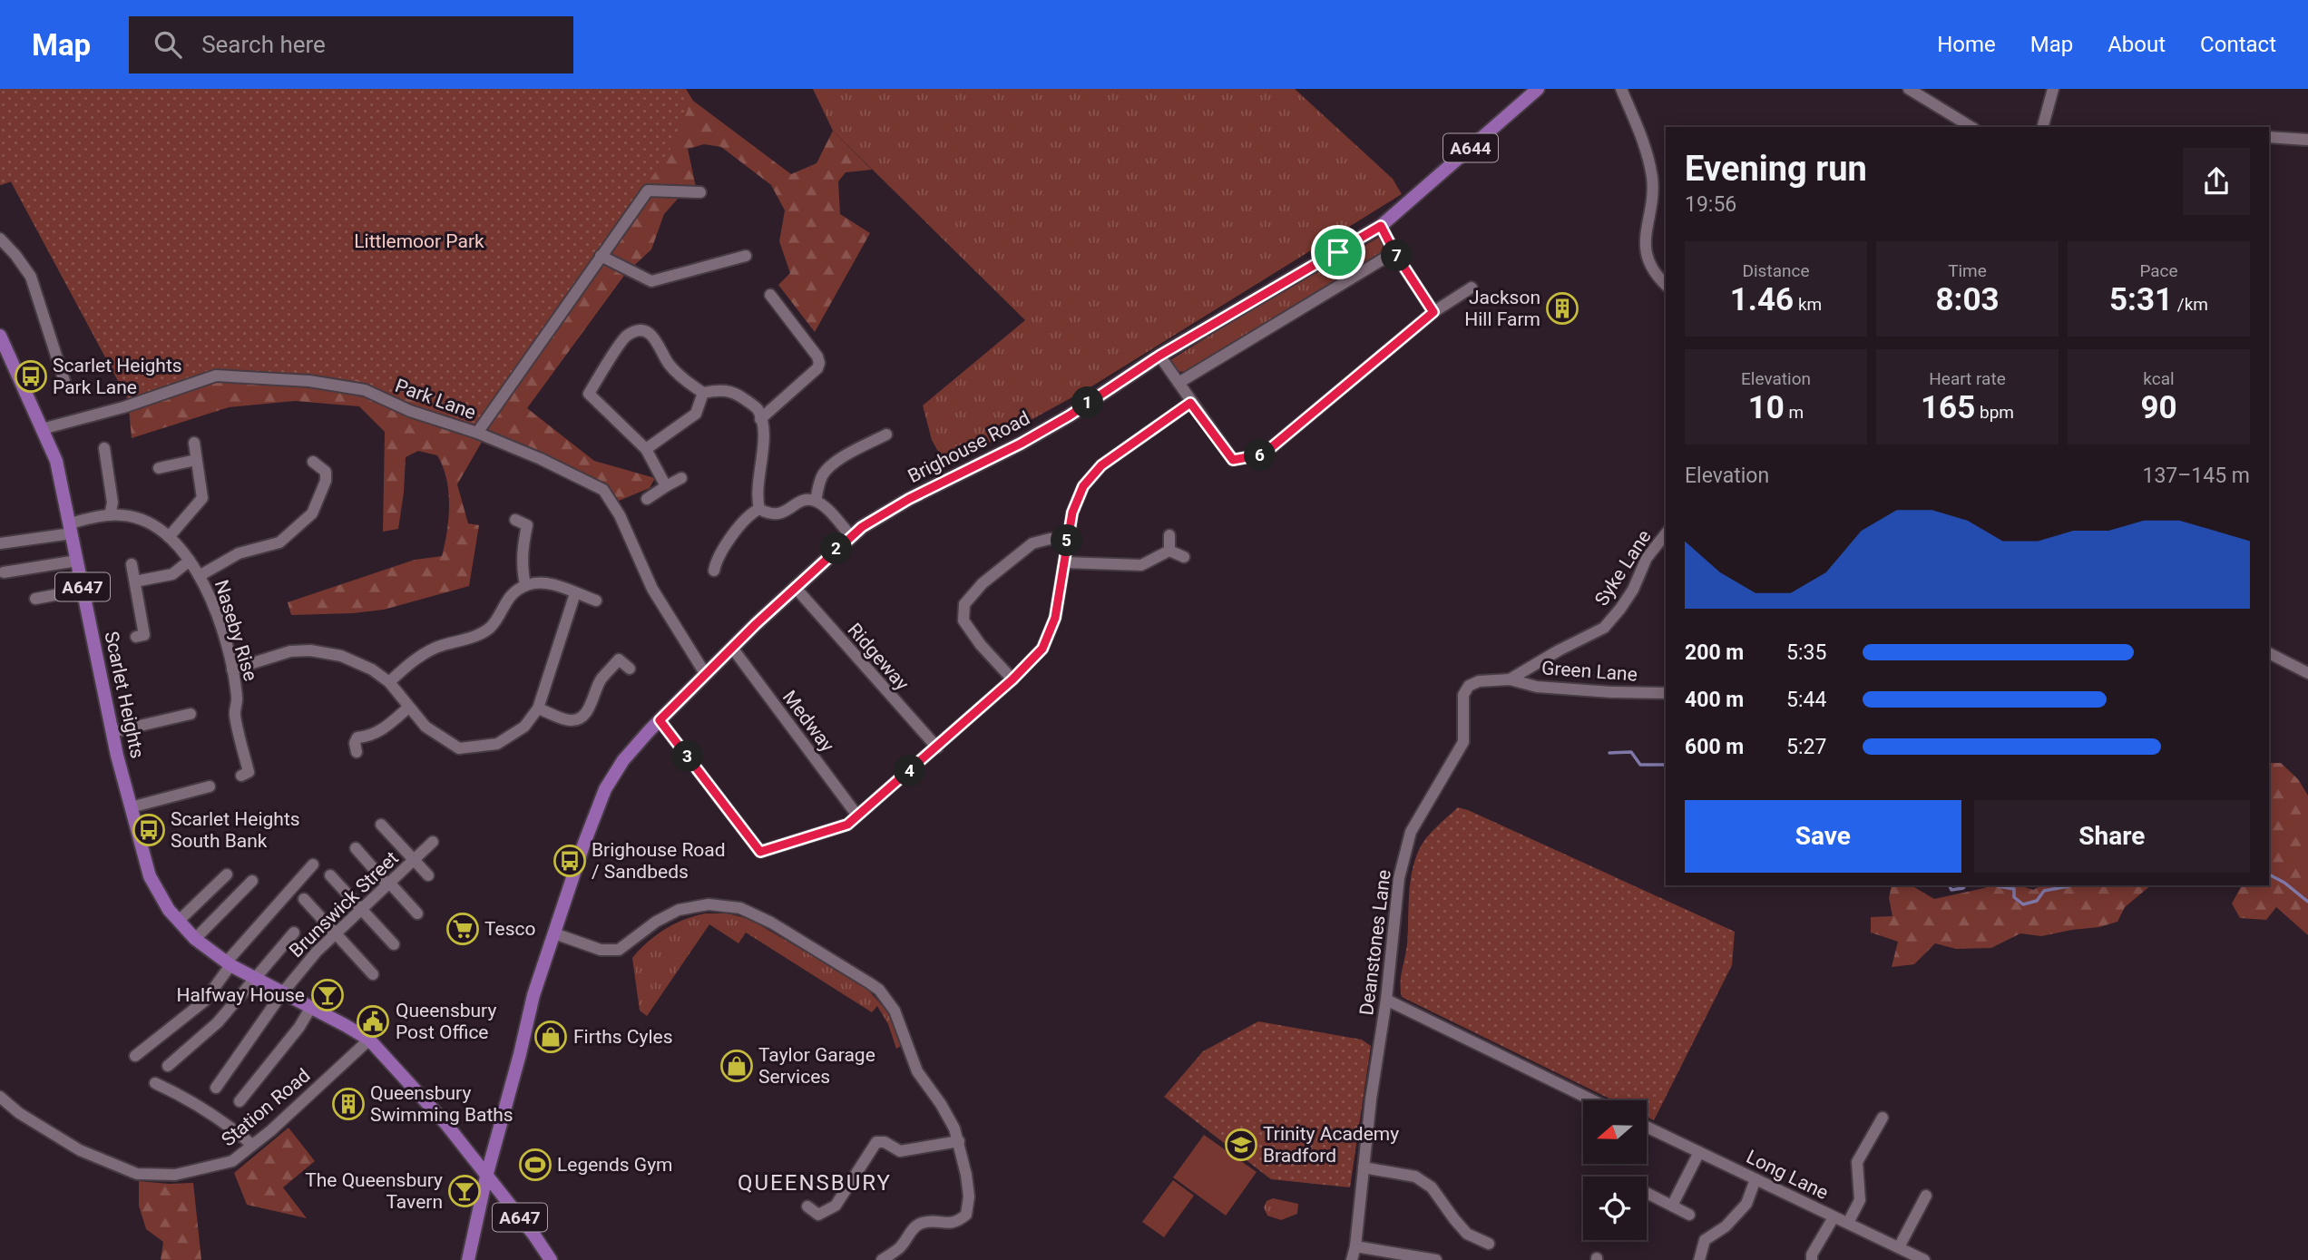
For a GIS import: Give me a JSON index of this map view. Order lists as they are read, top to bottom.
{
  "streets": {
    "main road": [
      "A644",
      "Brighouse Road",
      "A647",
      "Scarlet Heights"
    ],
    "street": [
      "Park Lane",
      "Syke Lane",
      "Naseby Rise",
      "Ridgeway",
      "Green Lane",
      "Medway",
      "Brunswick Street",
      "Deanstones Lane",
      "Station Road",
      "Long Lane"
    ]
  },
  "crossings": [
    ["A644", "Brighouse Road"],
    ["A644", "A647"],
    ["Park Lane", "Brighouse Road"],
    ["Park Lane", "Scarlet Heights"],
    ["Brighouse Road", "A647"],
    ["Brighouse Road", "Ridgeway"],
    ["Brighouse Road", "Medway"],
    ["Syke Lane", "Green Lane"],
    ["Syke Lane", "Deanstones Lane"],
    ["A647", "Scarlet Heights"],
    ["A647", "Brunswick Street"],
    ["A647", "Station Road"],
    ["Naseby Rise", "Scarlet Heights"],
    ["Green Lane", "Deanstones Lane"]
  ],
  "districts": ["QUEENSBURY"],
  "parks": ["Littlemoor Park"],
  "places": {
    "building": ["Jackson Hill Farm", "Queensbury Swimming Baths"],
    "bus stop": ["Scarlet Heights Park Lane", "Scarlet Heights South Bank", "Brighouse Road / Sandbeds"],
    "supermarket": ["Tesco"],
    "bar": ["Halfway House", "The Queensbury Tavern"],
    "public building": ["Queensbury Post Office"],
    "shop": ["Firths Cyles", "Taylor Garage Services"],
    "school or university": ["Trinity Academy Bradford"],
    "sports": ["Legends Gym"]
  },
  "north": "left",
  "page": {
    "header": "Map",
    "search": "Search here",
    "nav": [
      "Home",
      "Map",
      "About",
      "Contact"
    ],
    "heading": ["Evening run", "19:56"],
    "stats": [
      ["Distance", "1.46 km"],
      ["Time", "8:03"],
      ["Pace", "5:31 /km"],
      ["Elevation", "10 m"],
      ["Heart rate", "165 bpm"],
      ["kcal", "90"]
    ],
    "pins": [
      "7",
      "1",
      "6",
      "5",
      "2",
      "3",
      "4"
    ],
    "chart": ["Elevation", "137–145 m"],
    "list": [
      {
        "name": "200 m",
        "note": "5:35"
      },
      {
        "name": "400 m",
        "note": "5:44"
      },
      {
        "name": "600 m",
        "note": "5:27"
      }
    ],
    "buttons": ["Save", "Share"]
  }
}
